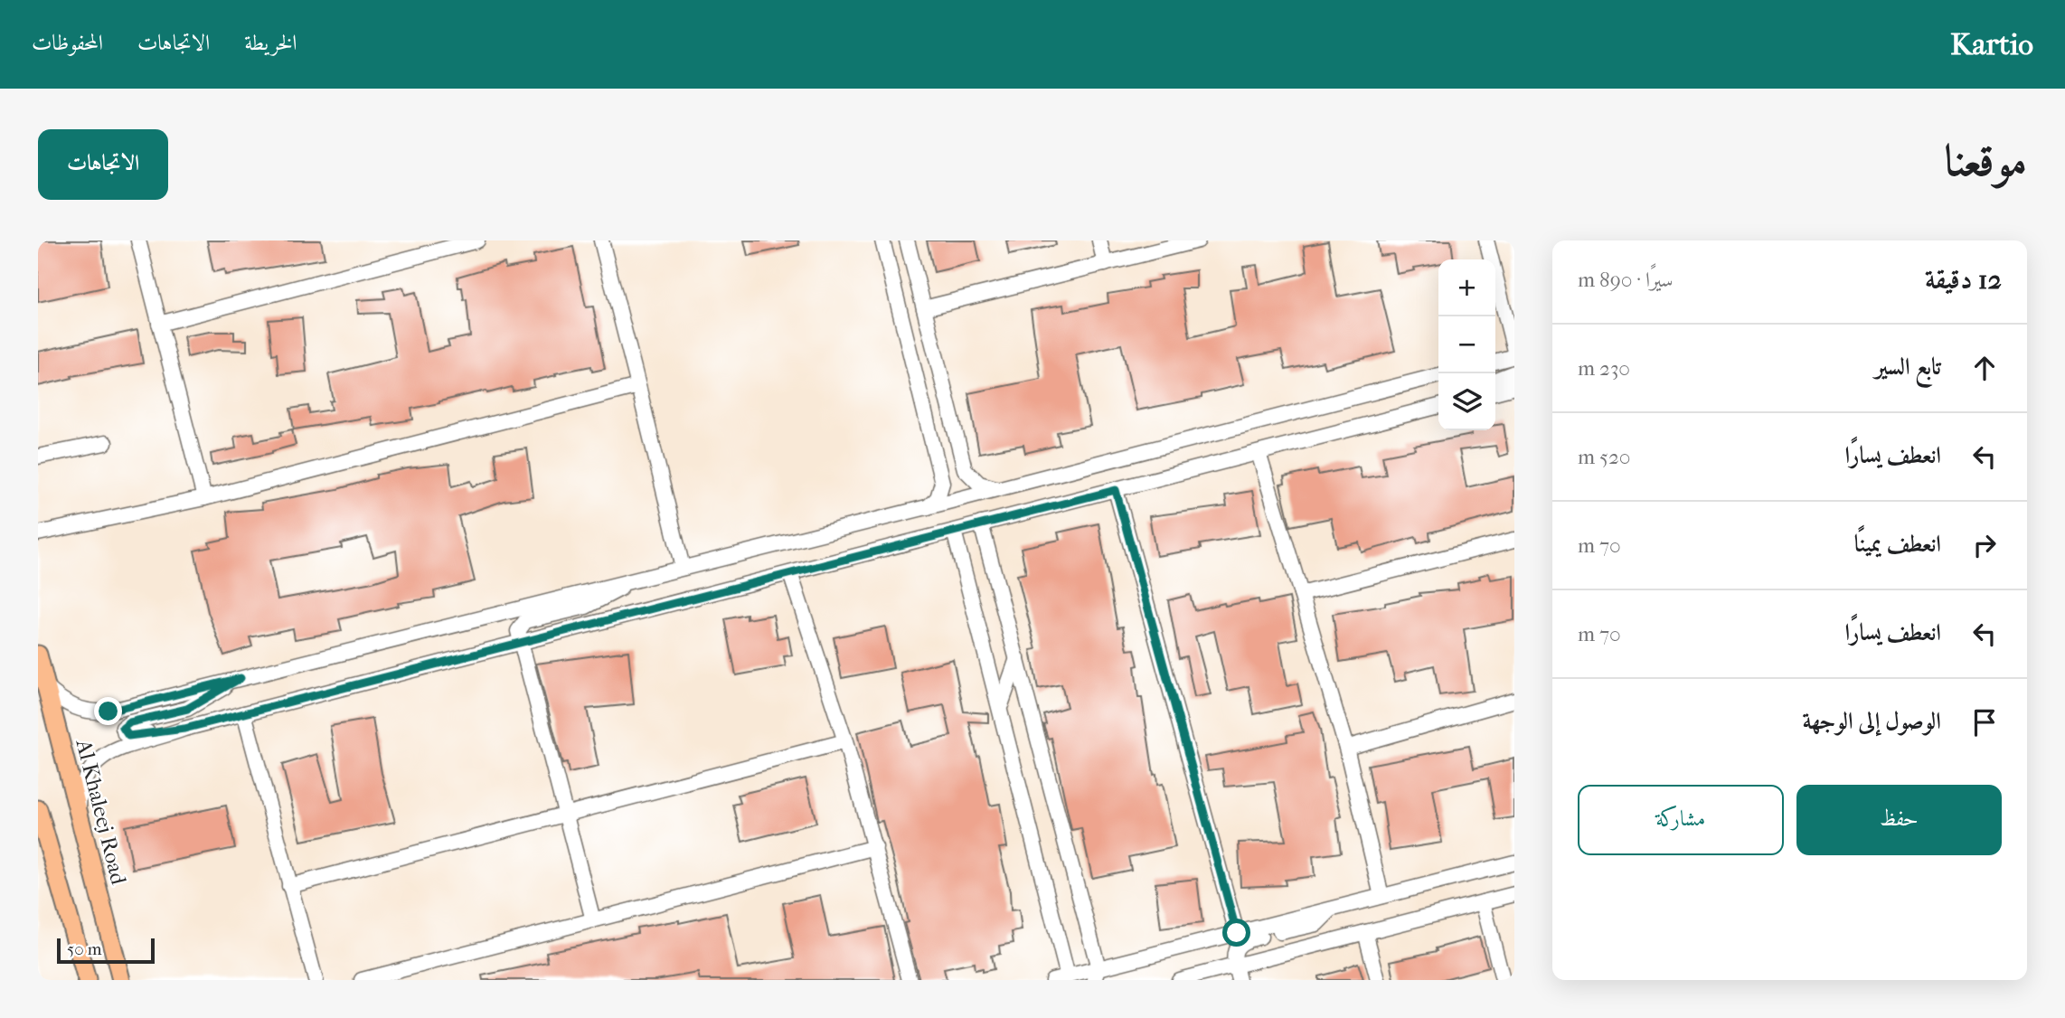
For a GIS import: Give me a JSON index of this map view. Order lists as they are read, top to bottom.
{
  "streets": {
    "main road": ["Al Khaleej Road"]
  },
  "scale_bar": "50 m",
  "page": {
    "header": "Kartio",
    "nav": ["الخريطة", "الاتجاهات", "المحفوظات"],
    "title": "موقعنا",
    "buttons": [
      "الاتجاهات",
      ["حفظ", "مشاركة"]
    ],
    "heading": ["12 دقيقة", "سيرًا · 890 m"],
    "map_buttons": ["+", "−"],
    "list": [
      ["تابع السير", "230 m"],
      ["انعطف يسارًا", "520 m"],
      ["انعطف يمينًا", "70 m"],
      ["انعطف يسارًا", "70 m"],
      "الوصول إلى الوجهة"
    ],
    "scale": "50 m"
  }
}
